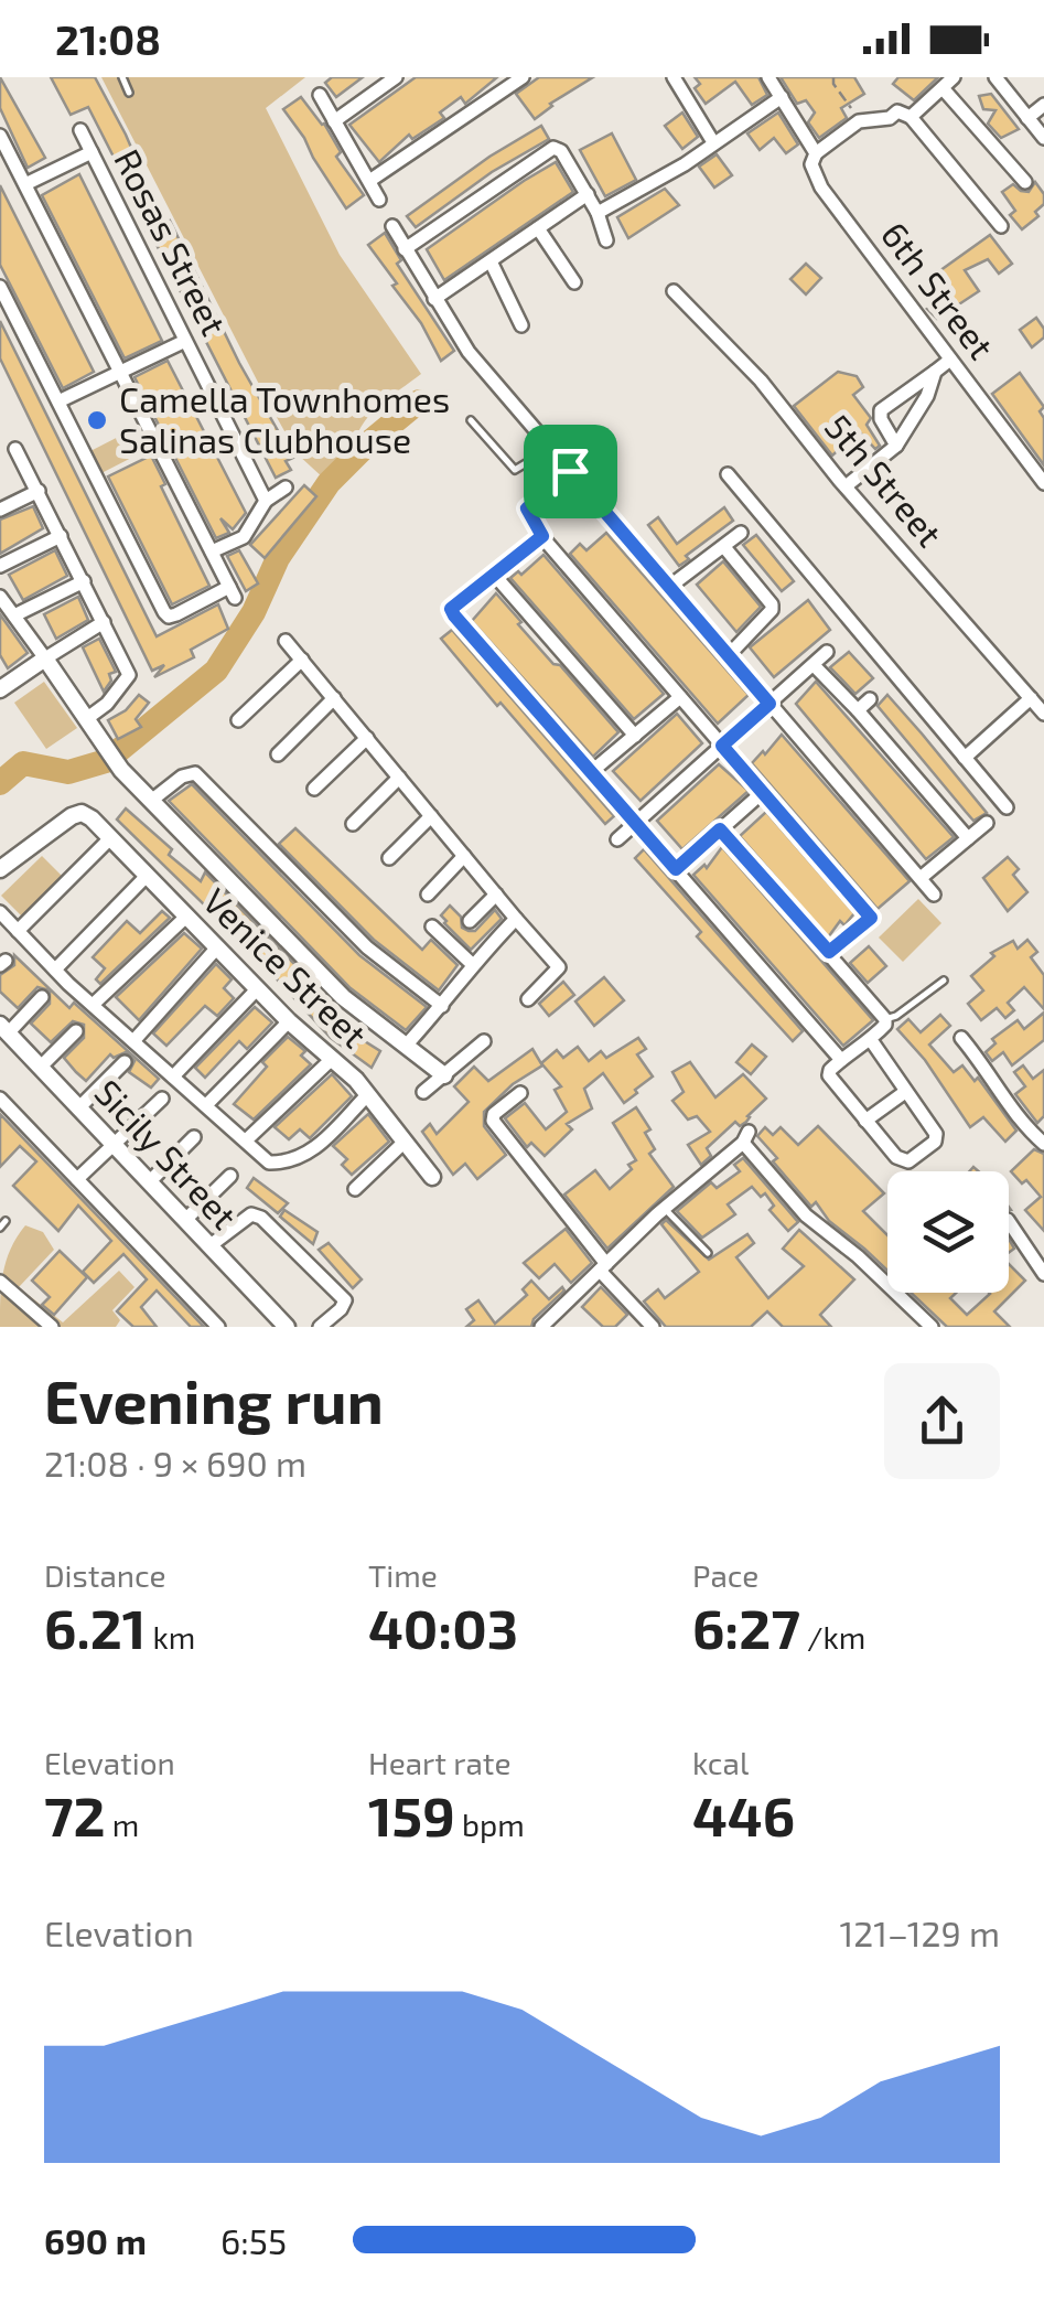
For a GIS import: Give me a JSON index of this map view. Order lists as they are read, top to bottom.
{
  "streets": {
    "street": [
      "Rosas Street",
      "6th Street",
      "5th Street",
      "Venice Street",
      "Sicily Street"
    ]
  },
  "places": ["Camella Townhomes Salinas Clubhouse"],
  "page": {
    "status": "21:08",
    "heading": ["Evening run", "21:08 · 9 × 690 m"],
    "stats": [
      ["Distance", "6.21 km"],
      ["Time", "40:03"],
      ["Pace", "6:27 /km"],
      ["Elevation", "72 m"],
      ["Heart rate", "159 bpm"],
      ["kcal", "446"]
    ],
    "chart": ["Elevation", "121–129 m"],
    "list": [
      {
        "name": "690 m",
        "note": "6:55"
      }
    ]
  }
}
